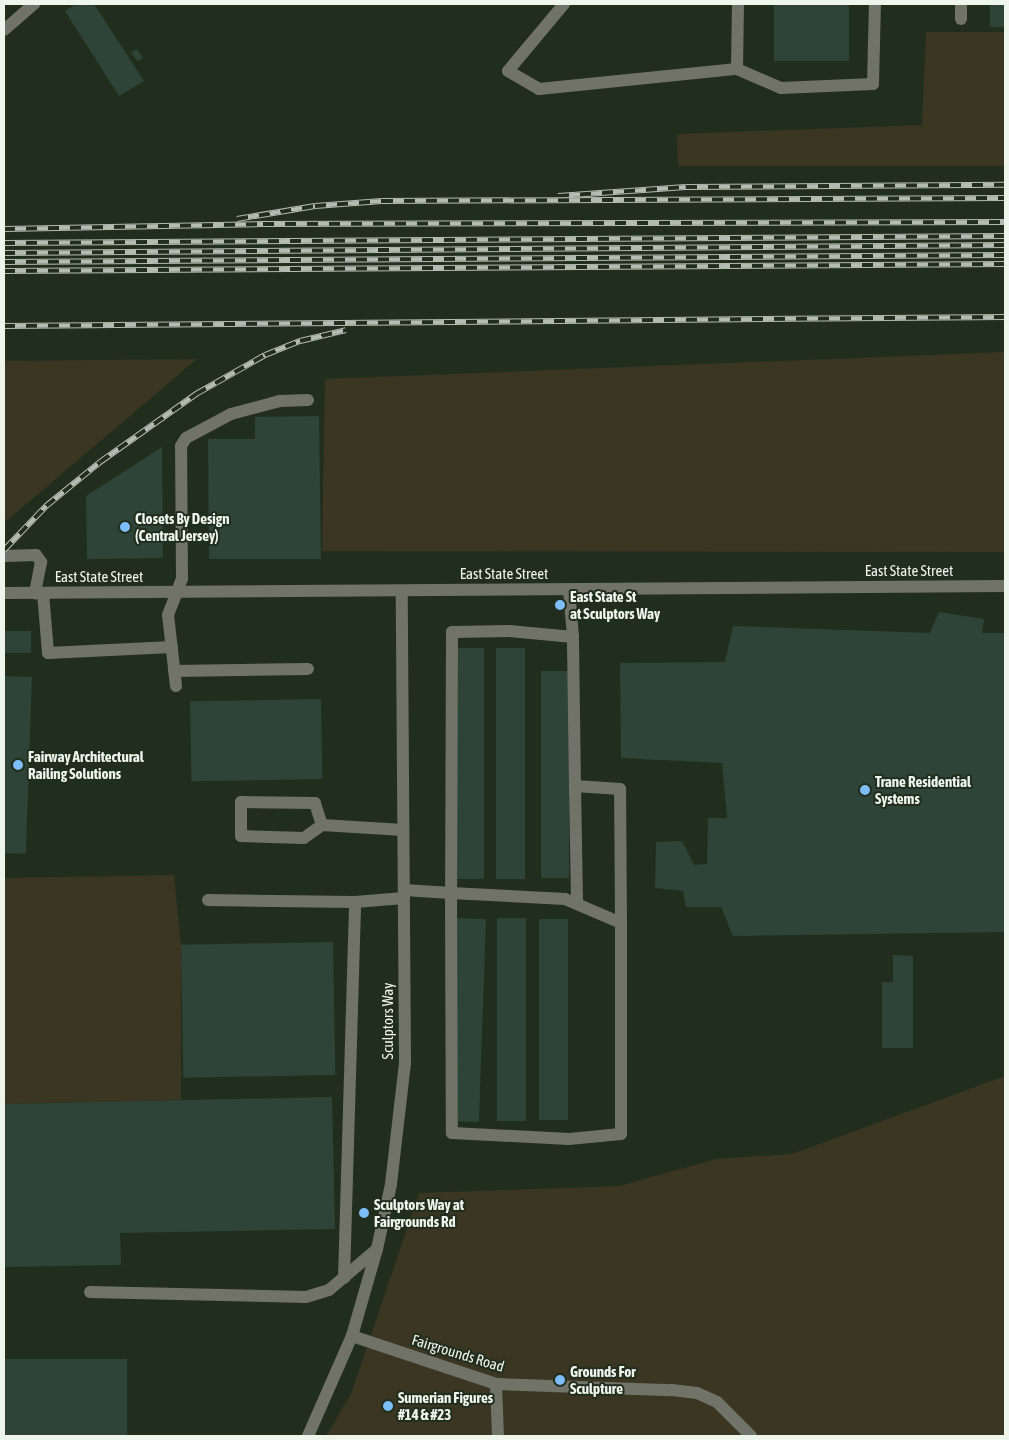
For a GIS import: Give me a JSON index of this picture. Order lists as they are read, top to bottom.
{
  "streets": {
    "street": ["East State Street", "Sculptors Way", "Fairgrounds Road"]
  },
  "crossings": [
    ["East State Street", "Sculptors Way"],
    ["Sculptors Way", "Fairgrounds Road"]
  ],
  "places": [
    "Closets By Design (Central Jersey)",
    "East State St at Sculptors Way",
    "Fairway Architectural Railing Solutions",
    "Trane Residential Systems",
    "Sculptors Way at Fairgrounds Rd",
    "Grounds For Sculpture",
    "Sumerian Figures #14 & #23"
  ]
}
